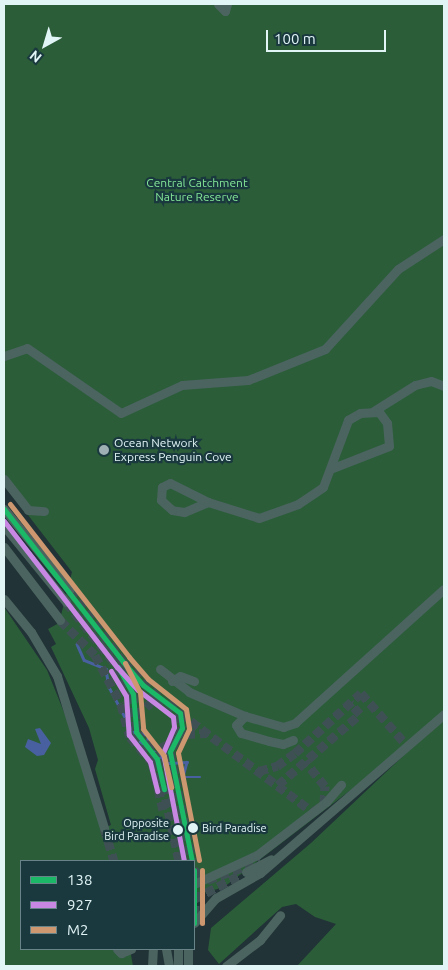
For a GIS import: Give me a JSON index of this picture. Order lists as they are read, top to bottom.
{
  "parks": ["Central Catchment Nature Reserve"],
  "places": ["Ocean Network Express Penguin Cove", "Bird Paradise", "Opposite Bird Paradise"],
  "lines": ["transit line M2", "transit line 138", "transit line 927"],
  "legend": ["138", "927", "M2"],
  "scale_bar": "100 m",
  "north": "bottom left"
}
